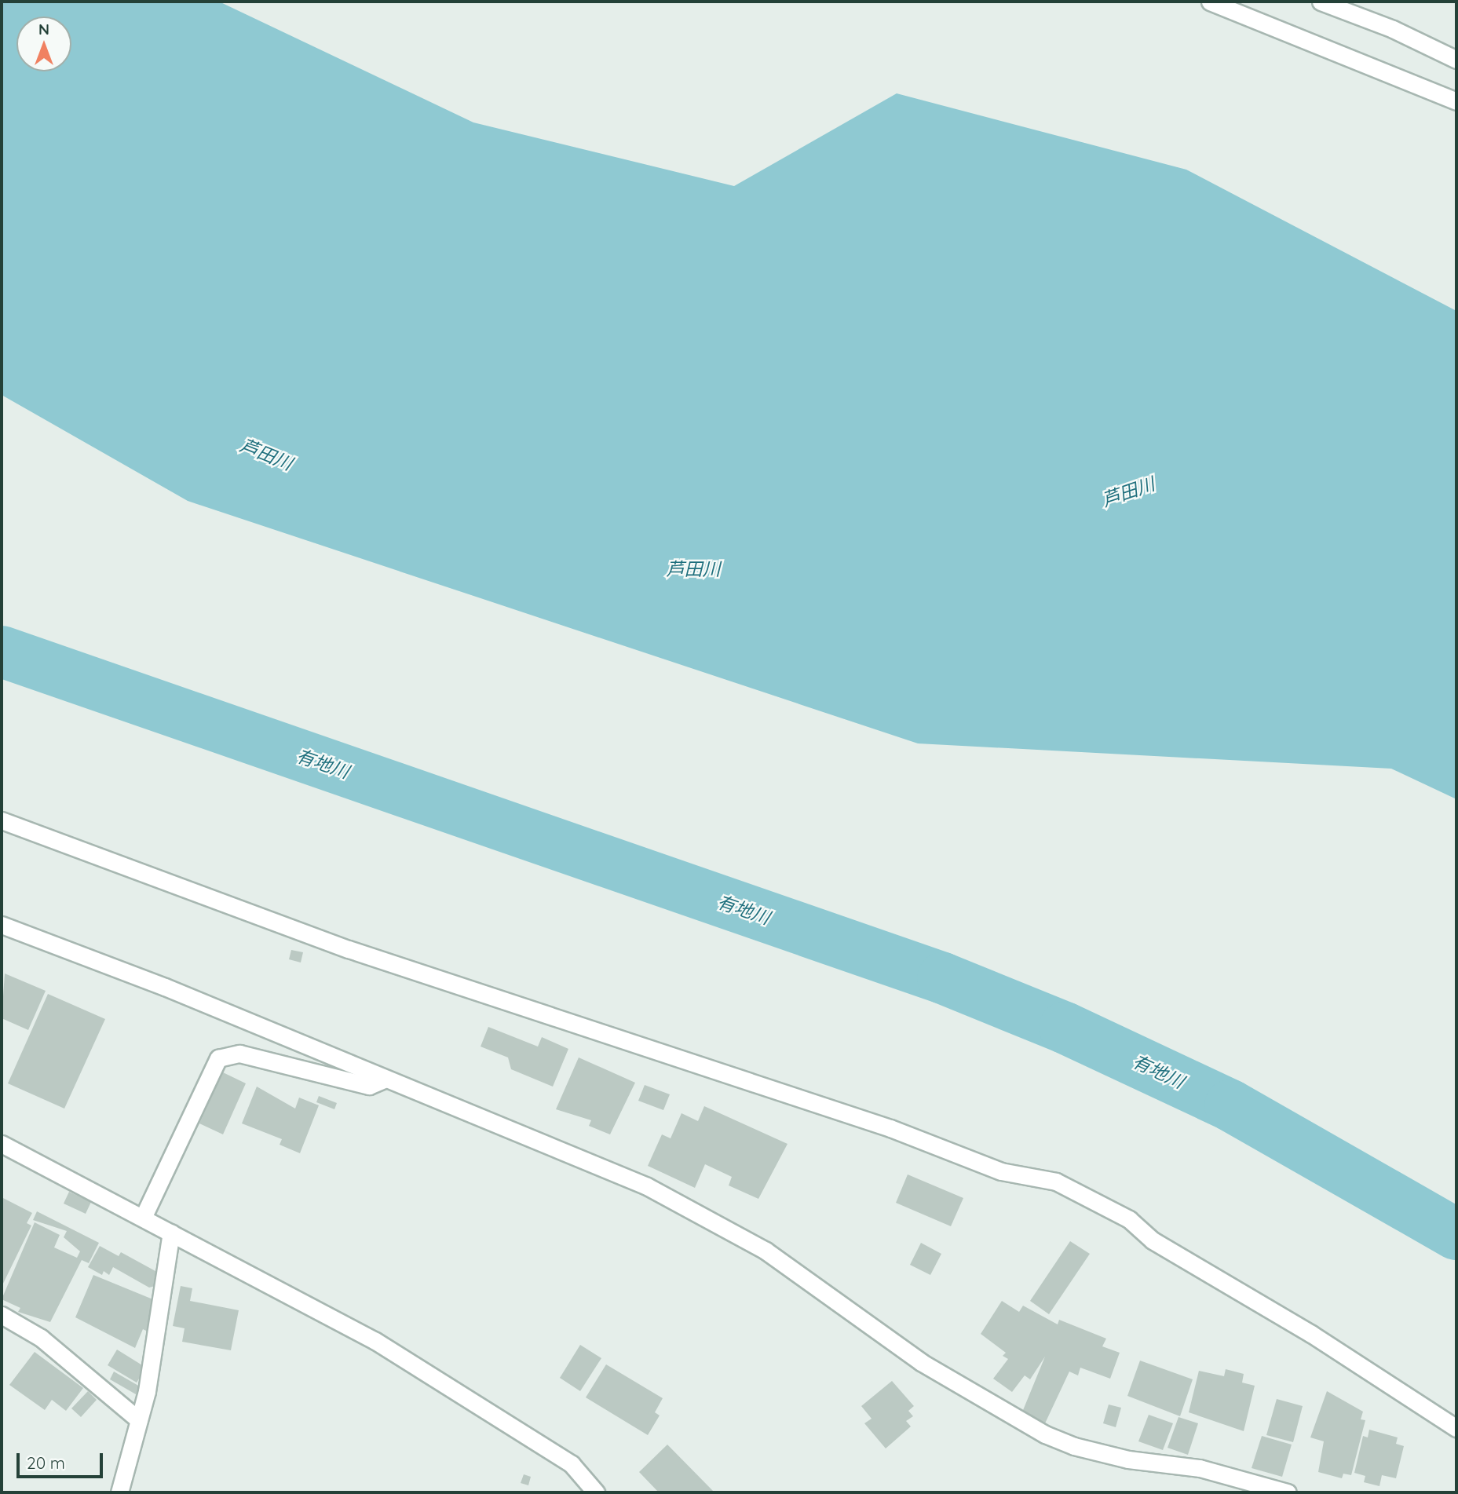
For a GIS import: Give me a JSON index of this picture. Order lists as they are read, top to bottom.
{
  "water": ["芦田川", "有地川"],
  "scale_bar": "20 m",
  "north": "top"
}
